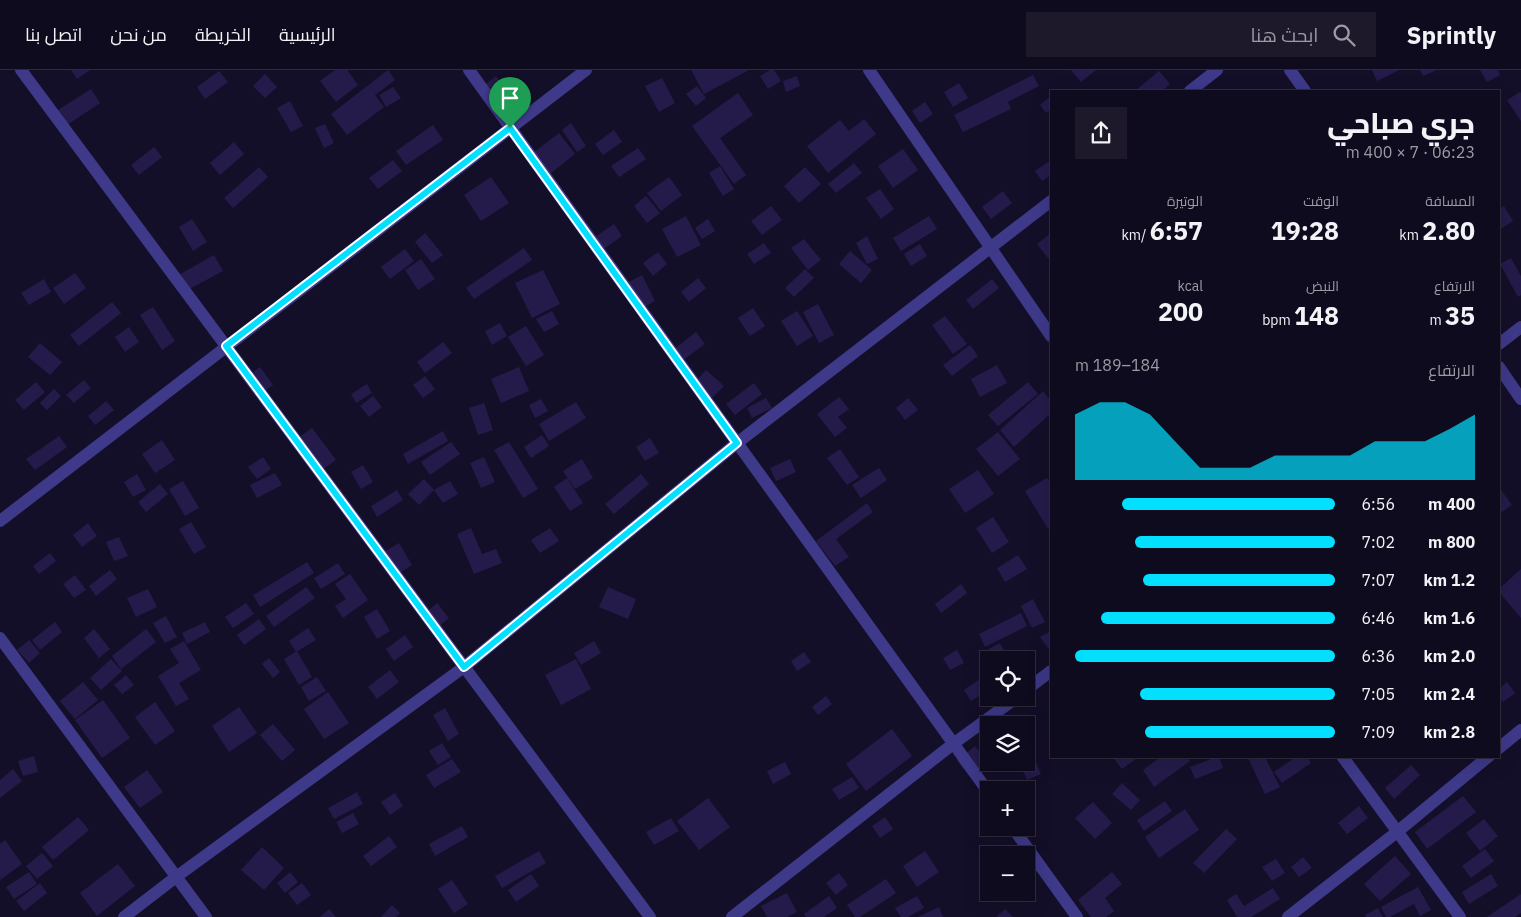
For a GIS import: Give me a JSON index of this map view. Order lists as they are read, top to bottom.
{
  "page": {
    "header": "Sprintly",
    "search": "ابحث هنا",
    "nav": [
      "الرئيسية",
      "الخريطة",
      "من نحن",
      "اتصل بنا"
    ],
    "heading": ["جري صباحي", "06:23 · 7 × 400 m"],
    "stats": [
      ["المسافة", "2.80 km"],
      ["الوقت", "19:28"],
      ["الوتيرة", "6:57 /km"],
      ["الارتفاع", "35 m"],
      ["النبض", "148 bpm"],
      ["kcal", "200"]
    ],
    "chart": ["الارتفاع", "184–189 m"],
    "list": [
      {
        "name": "400 m",
        "note": "6:56"
      },
      {
        "name": "800 m",
        "note": "7:02"
      },
      {
        "name": "1.2 km",
        "note": "7:07"
      },
      {
        "name": "1.6 km",
        "note": "6:46"
      },
      {
        "name": "2.0 km",
        "note": "6:36"
      },
      {
        "name": "2.4 km",
        "note": "7:05"
      },
      {
        "name": "2.8 km",
        "note": "7:09"
      }
    ],
    "map_buttons": ["+", "−"]
  }
}
